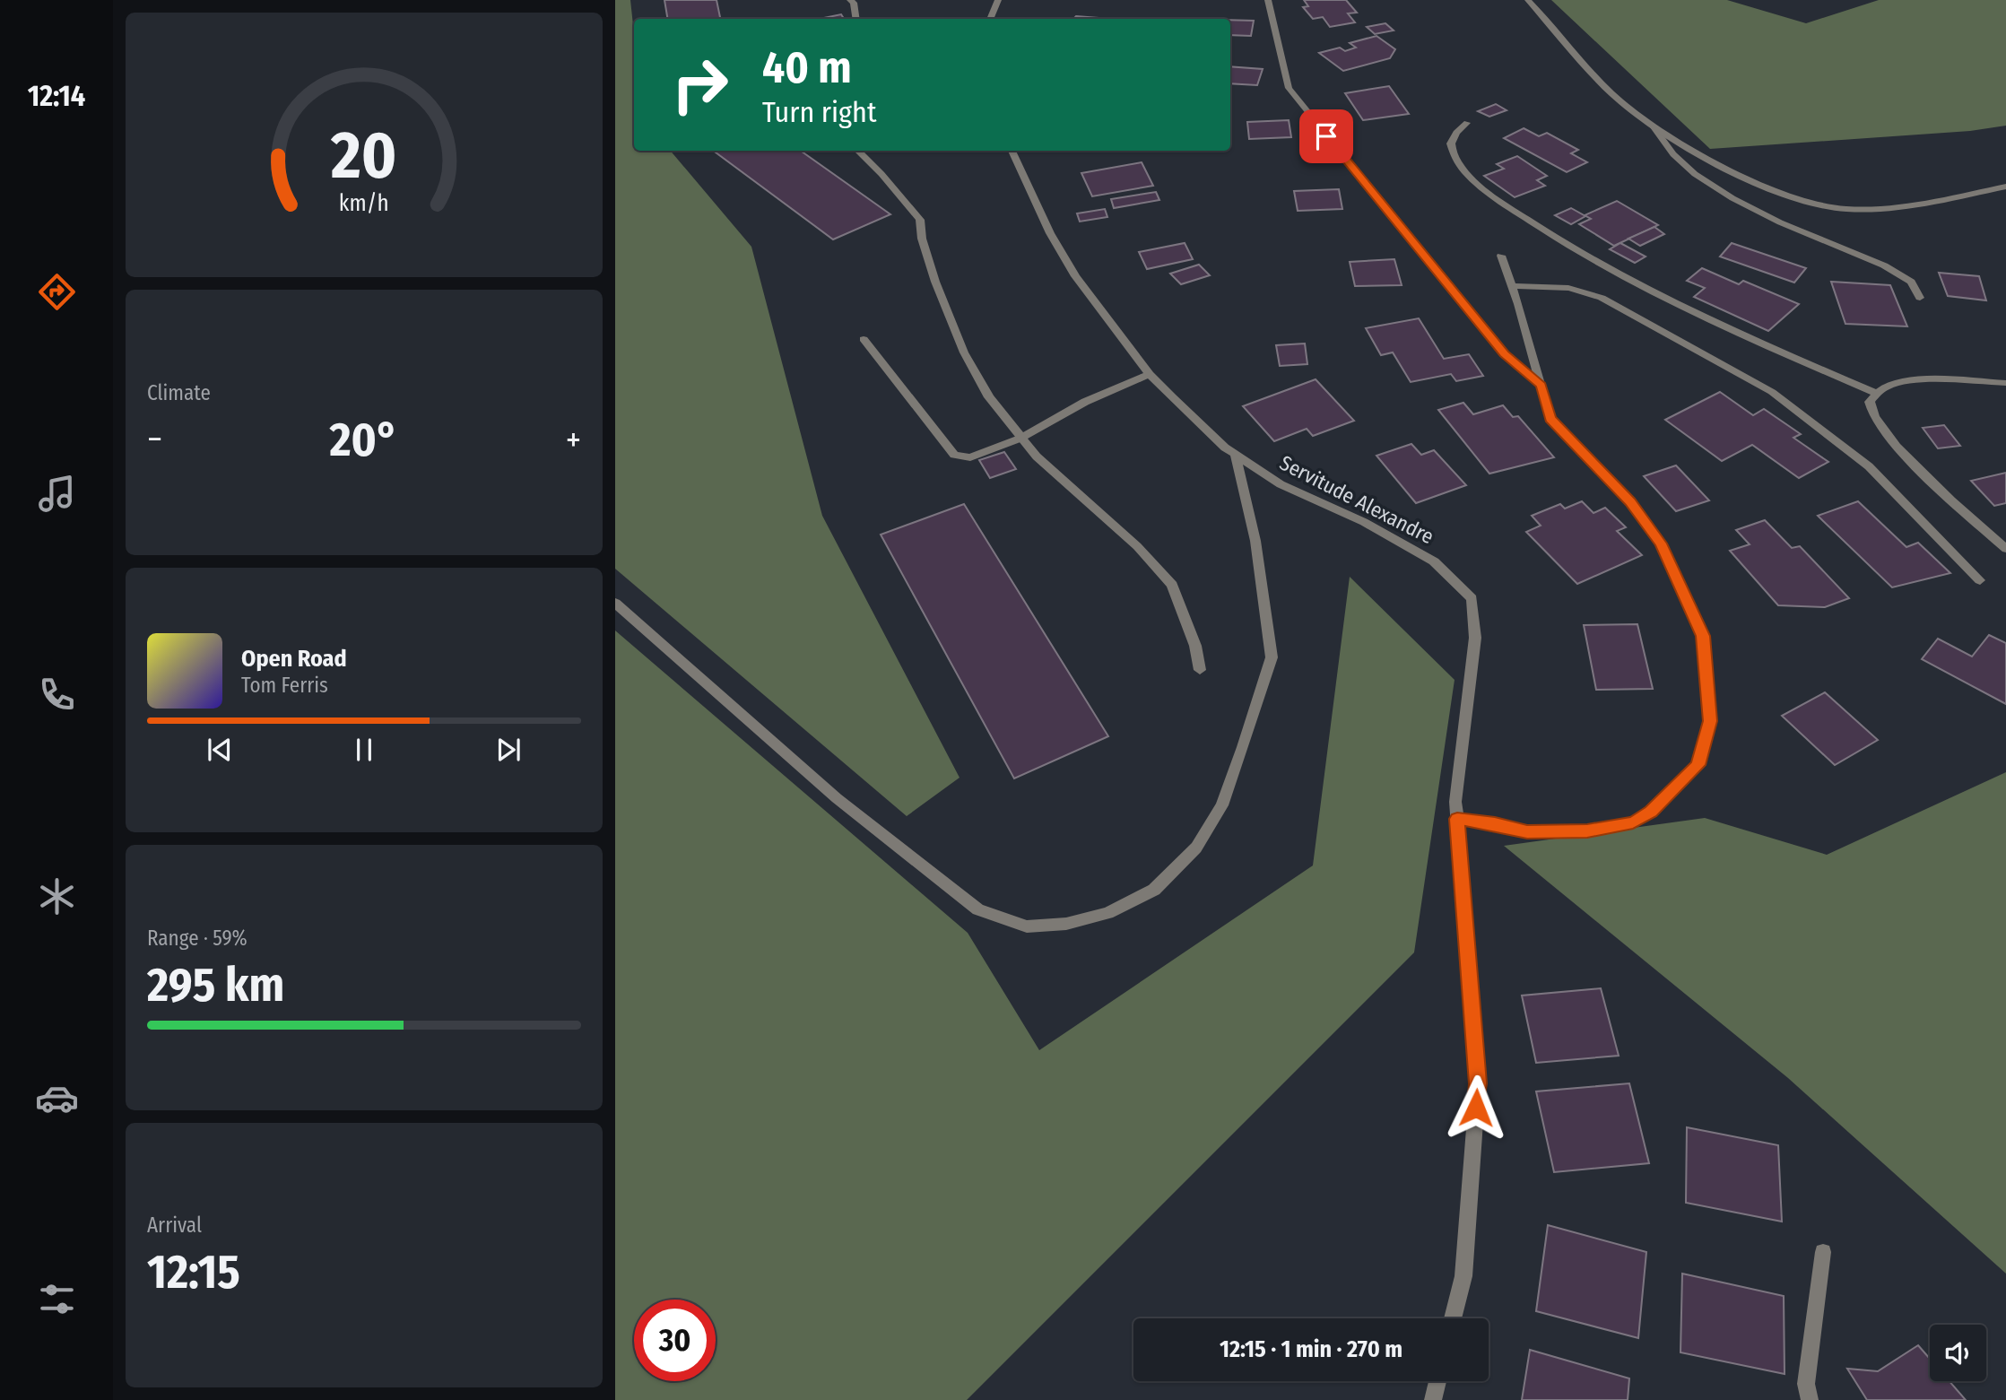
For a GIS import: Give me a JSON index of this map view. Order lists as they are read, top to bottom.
{
  "streets": {
    "street": ["Servitude Alexandre"]
  },
  "page": {
    "tabs": "12:14",
    "turn": ["40 m", "Turn right"],
    "tile": [
      "Climate",
      ["Range · 59%", "295 km"],
      ["Arrival", "12:15"]
    ],
    "heat": ["−", "20°", "+"],
    "song": ["Open Road", "Tom Ferris"],
    "limit": "30",
    "trip": "12:15 · 1 min · 270 m",
    "gauge": ["20", "km/h"]
  }
}
